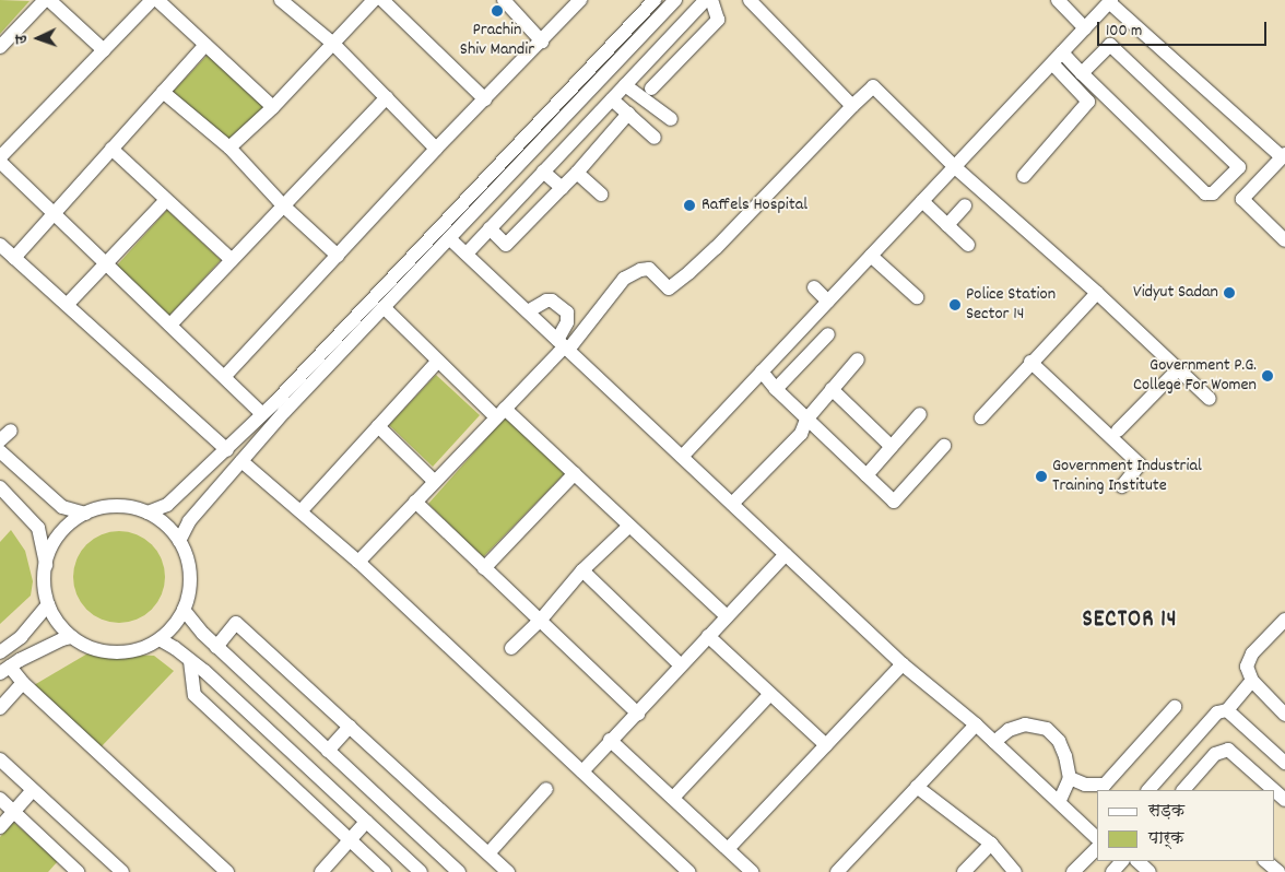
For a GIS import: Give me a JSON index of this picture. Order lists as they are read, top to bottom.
{
  "districts": ["SECTOR 14"],
  "places": [
    "Prachin Shiv Mandir",
    "Raffels Hospital",
    "Vidyut Sadan",
    "Police Station Sector 14",
    "Government P.G. College For Women",
    "Government Industrial Training Institute"
  ],
  "legend": ["सड़क", "पार्क"],
  "scale_bar": "100 m",
  "north": "left"
}
